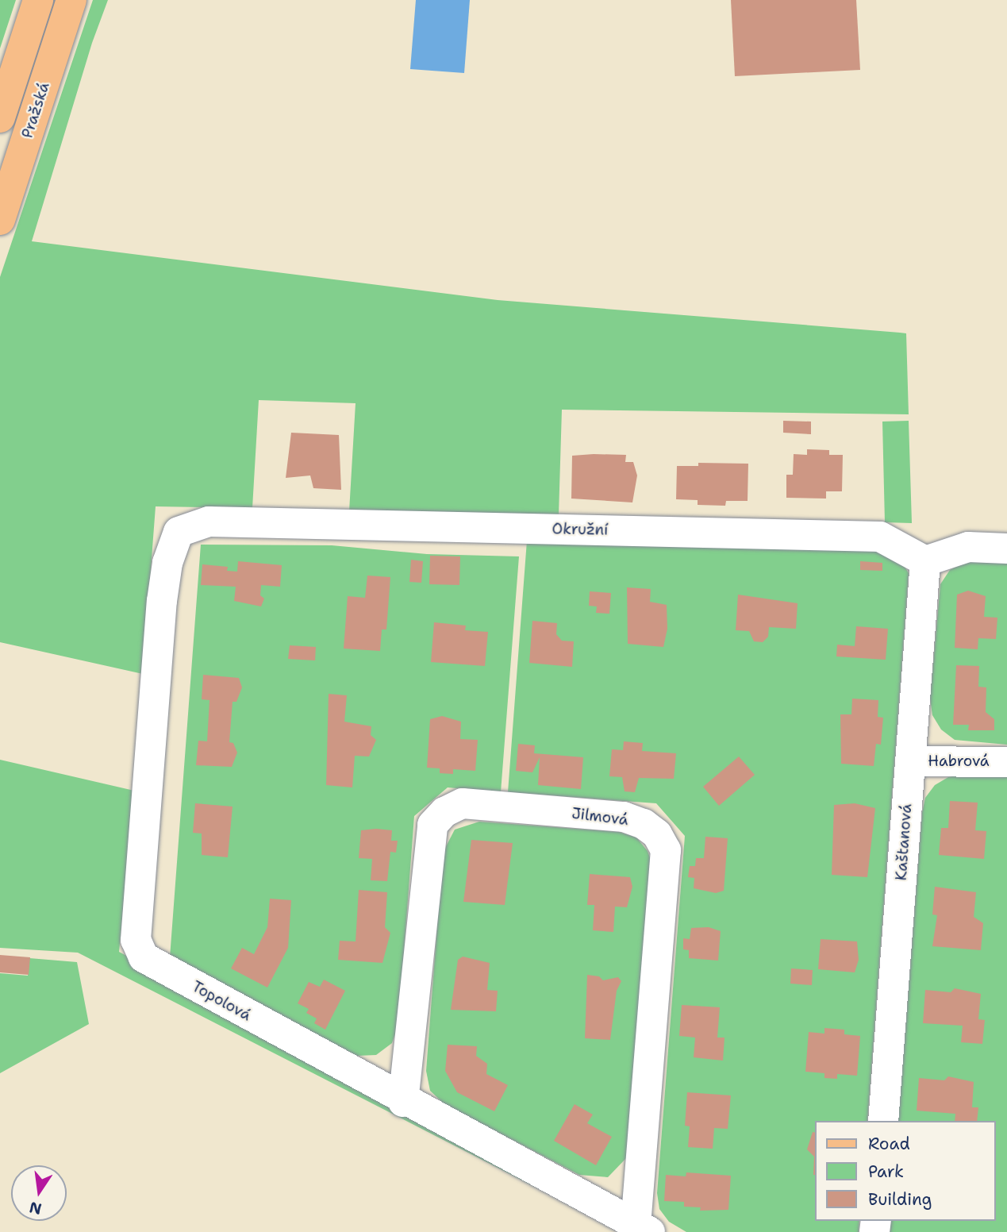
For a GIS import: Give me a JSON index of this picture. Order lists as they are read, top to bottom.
{
  "streets": {
    "main road": ["Pražská"],
    "street": [
      "Okružní",
      "Habrová",
      "Jilmová",
      "Kaštanová",
      "Topolová"
    ]
  },
  "crossings": [
    ["Okružní", "Kaštanová"],
    ["Okružní", "Topolová"],
    ["Habrová", "Kaštanová"],
    ["Jilmová", "Topolová"]
  ],
  "legend": ["Road", "Park", "Building"],
  "north": "bottom"
}
